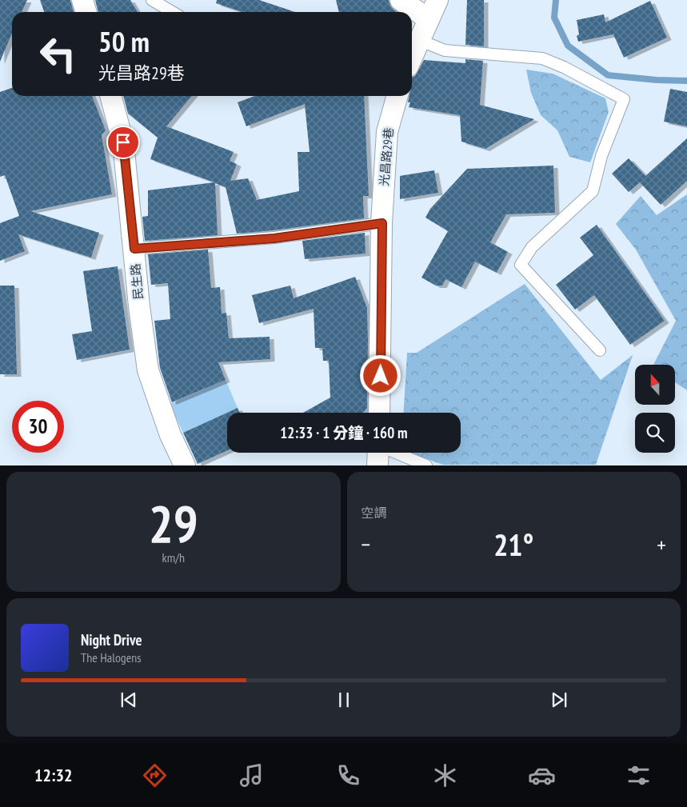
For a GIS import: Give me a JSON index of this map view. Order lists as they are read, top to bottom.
{
  "streets": {
    "street": ["光昌路29巷", "民生路"]
  },
  "north": "top",
  "page": {
    "turn": ["50 m", "光昌路29巷"],
    "limit": "30",
    "trip": "12:33 · 1 分鐘 · 160 m",
    "tile": [
      ["29", "km/h"],
      "空調"
    ],
    "heat": ["−", "21°", "+"],
    "song": ["Night Drive", "The Halogens"],
    "tabs": "12:32"
  }
}
